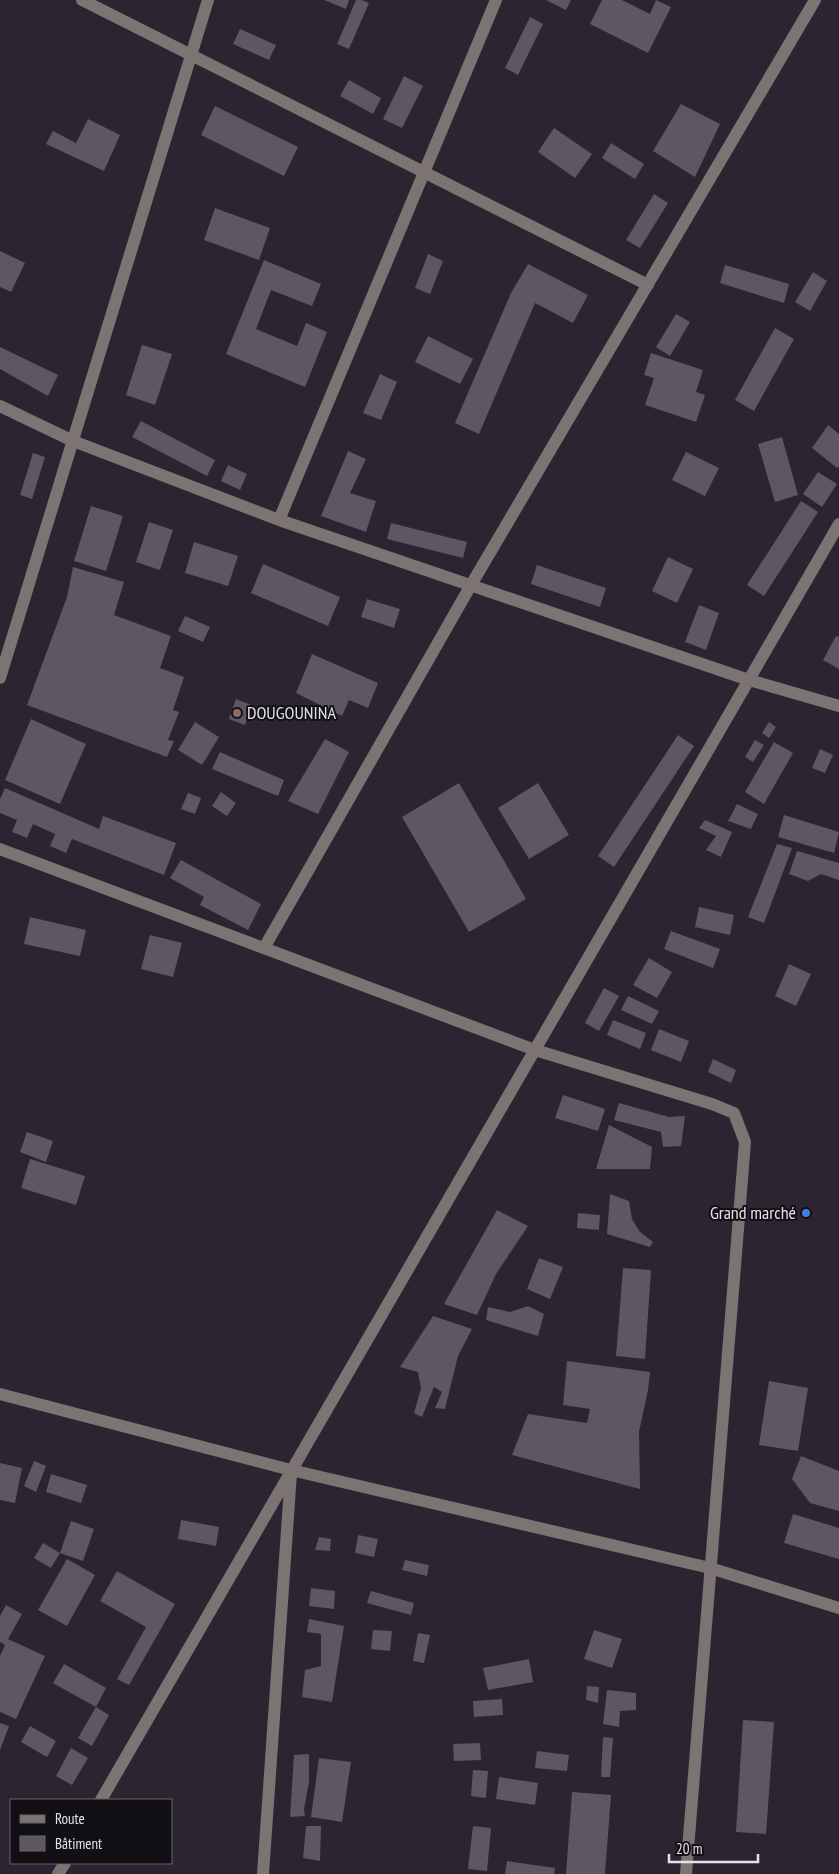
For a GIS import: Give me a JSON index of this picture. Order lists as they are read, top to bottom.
{
  "places": ["DOUGOUNINA", "Grand marché"],
  "legend": ["Route", "Bâtiment"],
  "scale_bar": "20 m"
}
